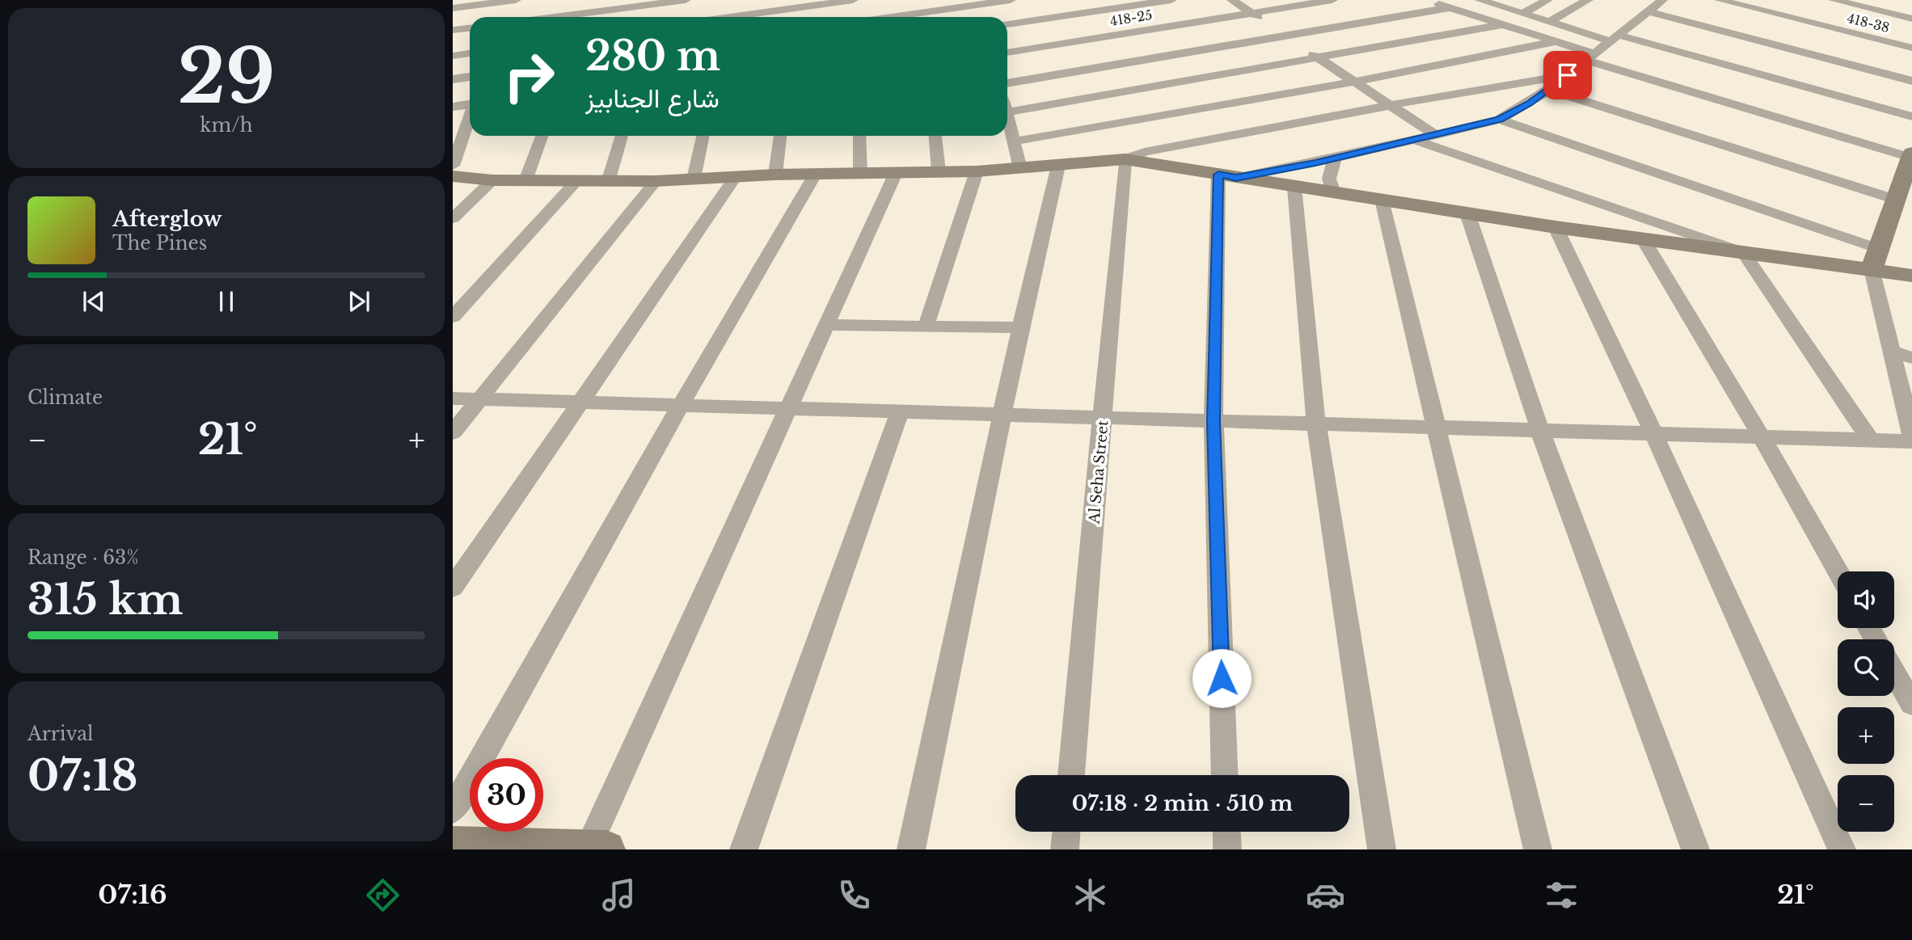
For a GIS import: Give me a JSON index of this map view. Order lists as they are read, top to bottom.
{
  "streets": {
    "street": ["418-25", "418-38", "Al Seha Street"]
  },
  "page": {
    "tile": [
      ["29", "km/h"],
      "Climate",
      ["Range · 63%", "315 km"],
      ["Arrival", "07:18"]
    ],
    "turn": ["280 m", "شارع الجنابيز"],
    "song": ["Afterglow", "The Pines"],
    "heat": ["−", "21°", "+"],
    "map_buttons": ["+", "−"],
    "limit": "30",
    "trip": "07:18 · 2 min · 510 m",
    "tabs": ["07:16", "21°"]
  }
}
